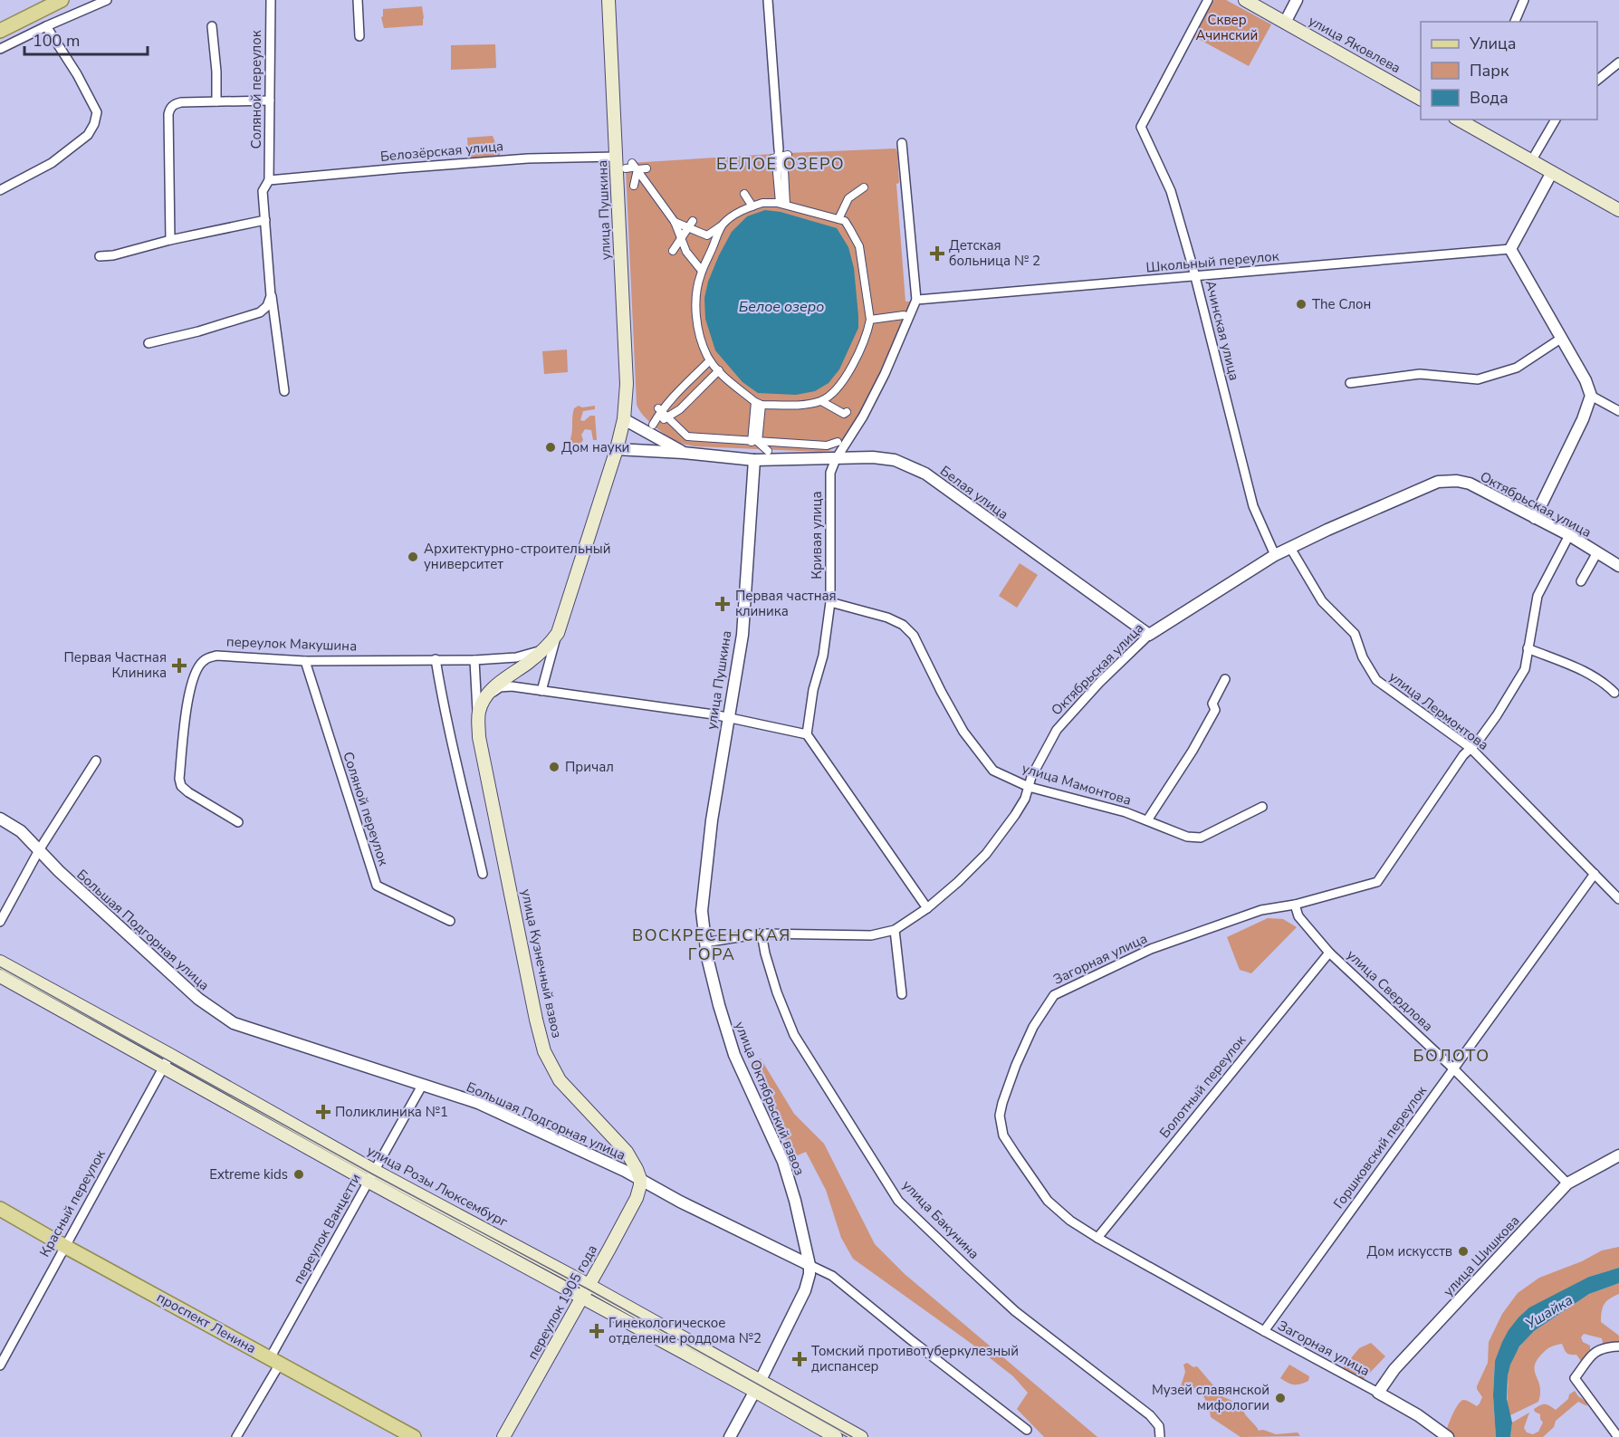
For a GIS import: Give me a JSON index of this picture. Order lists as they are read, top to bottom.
{
  "streets": {
    "main road": [
      "улица Яковлева",
      "улица Пушкина",
      "улица Кузнечный взвоз",
      "улица Розы Люксембург",
      "переулок 1905 года",
      "проспект Ленина"
    ],
    "street": [
      "Соляной переулок",
      "Белозёрская улица",
      "Школьный переулок",
      "Ачинская улица",
      "Белая улица",
      "Октябрьская улица",
      "Кривая улица",
      "переулок Макушина",
      "улица Лермонтова",
      "улица Мамонтова",
      "Большая Подгорная улица",
      "Загорная улица",
      "улица Свердлова",
      "Болотный переулок",
      "улица Октябрьский взвоз",
      "Горшковский переулок",
      "Красный переулок",
      "улица Бакунина",
      "переулок Ванцетти",
      "улица Шишкова"
    ]
  },
  "crossings": [
    ["Соляной переулок", "Белозёрская улица"],
    ["Соляной переулок", "переулок Макушина"],
    ["Белозёрская улица", "улица Пушкина"],
    ["улица Пушкина", "Белая улица"],
    ["улица Пушкина", "Октябрьская улица"],
    ["улица Пушкина", "улица Октябрьский взвоз"],
    ["Школьный переулок", "Ачинская улица"],
    ["Школьный переулок", "Кривая улица"],
    ["Ачинская улица", "Октябрьская улица"],
    ["Белая улица", "Октябрьская улица"],
    ["Белая улица", "Кривая улица"],
    ["Октябрьская улица", "улица Лермонтова"],
    ["Октябрьская улица", "улица Мамонтова"],
    ["Октябрьская улица", "Загорная улица"],
    ["Октябрьская улица", "улица Октябрьский взвоз"],
    ["Октябрьская улица", "улица Бакунина"],
    ["Кривая улица", "улица Мамонтова"],
    ["улица Лермонтова", "Загорная улица"],
    ["улица Лермонтова", "Горшковский переулок"],
    ["Большая Подгорная улица", "улица Кузнечный взвоз"],
    ["Большая Подгорная улица", "улица Октябрьский взвоз"],
    ["Большая Подгорная улица", "переулок Ванцетти"],
    ["Большая Подгорная улица", "переулок 1905 года"],
    ["Загорная улица", "улица Свердлова"],
    ["Загорная улица", "Болотный переулок"],
    ["Загорная улица", "Горшковский переулок"],
    ["Загорная улица", "улица Шишкова"],
    ["улица Кузнечный взвоз", "переулок 1905 года"],
    ["улица Свердлова", "Болотный переулок"],
    ["улица Свердлова", "Горшковский переулок"],
    ["улица Свердлова", "улица Шишкова"],
    ["улица Розы Люксембург", "Красный переулок"],
    ["улица Розы Люксембург", "переулок Ванцетти"],
    ["улица Розы Люксембург", "переулок 1905 года"],
    ["Красный переулок", "проспект Ленина"],
    ["переулок Ванцетти", "проспект Ленина"]
  ],
  "districts": ["БЕЛОЕ ОЗЕРО", "ВОСКРЕСЕНСКАЯ ГОРА", "БОЛОТО"],
  "water": ["Белое озеро", "Ушайка"],
  "parks": ["Сквер Ачинский"],
  "places": {
    "health": [
      "Детская больница № 2",
      "Первая частная клиника",
      "Первая Частная Клиника",
      "Поликлиника №1",
      "Гинекологическое отделение роддома №2",
      "Томский противотуберкулезный диспансер"
    ],
    "other": [
      "The Слон",
      "Дом науки",
      "Архитектурно-строительный университет",
      "Причал",
      "Extreme kids",
      "Дом искусств",
      "Музей славянской мифологии"
    ]
  },
  "legend": ["Улица", "Парк", "Вода"],
  "scale_bar": "100 m"
}
